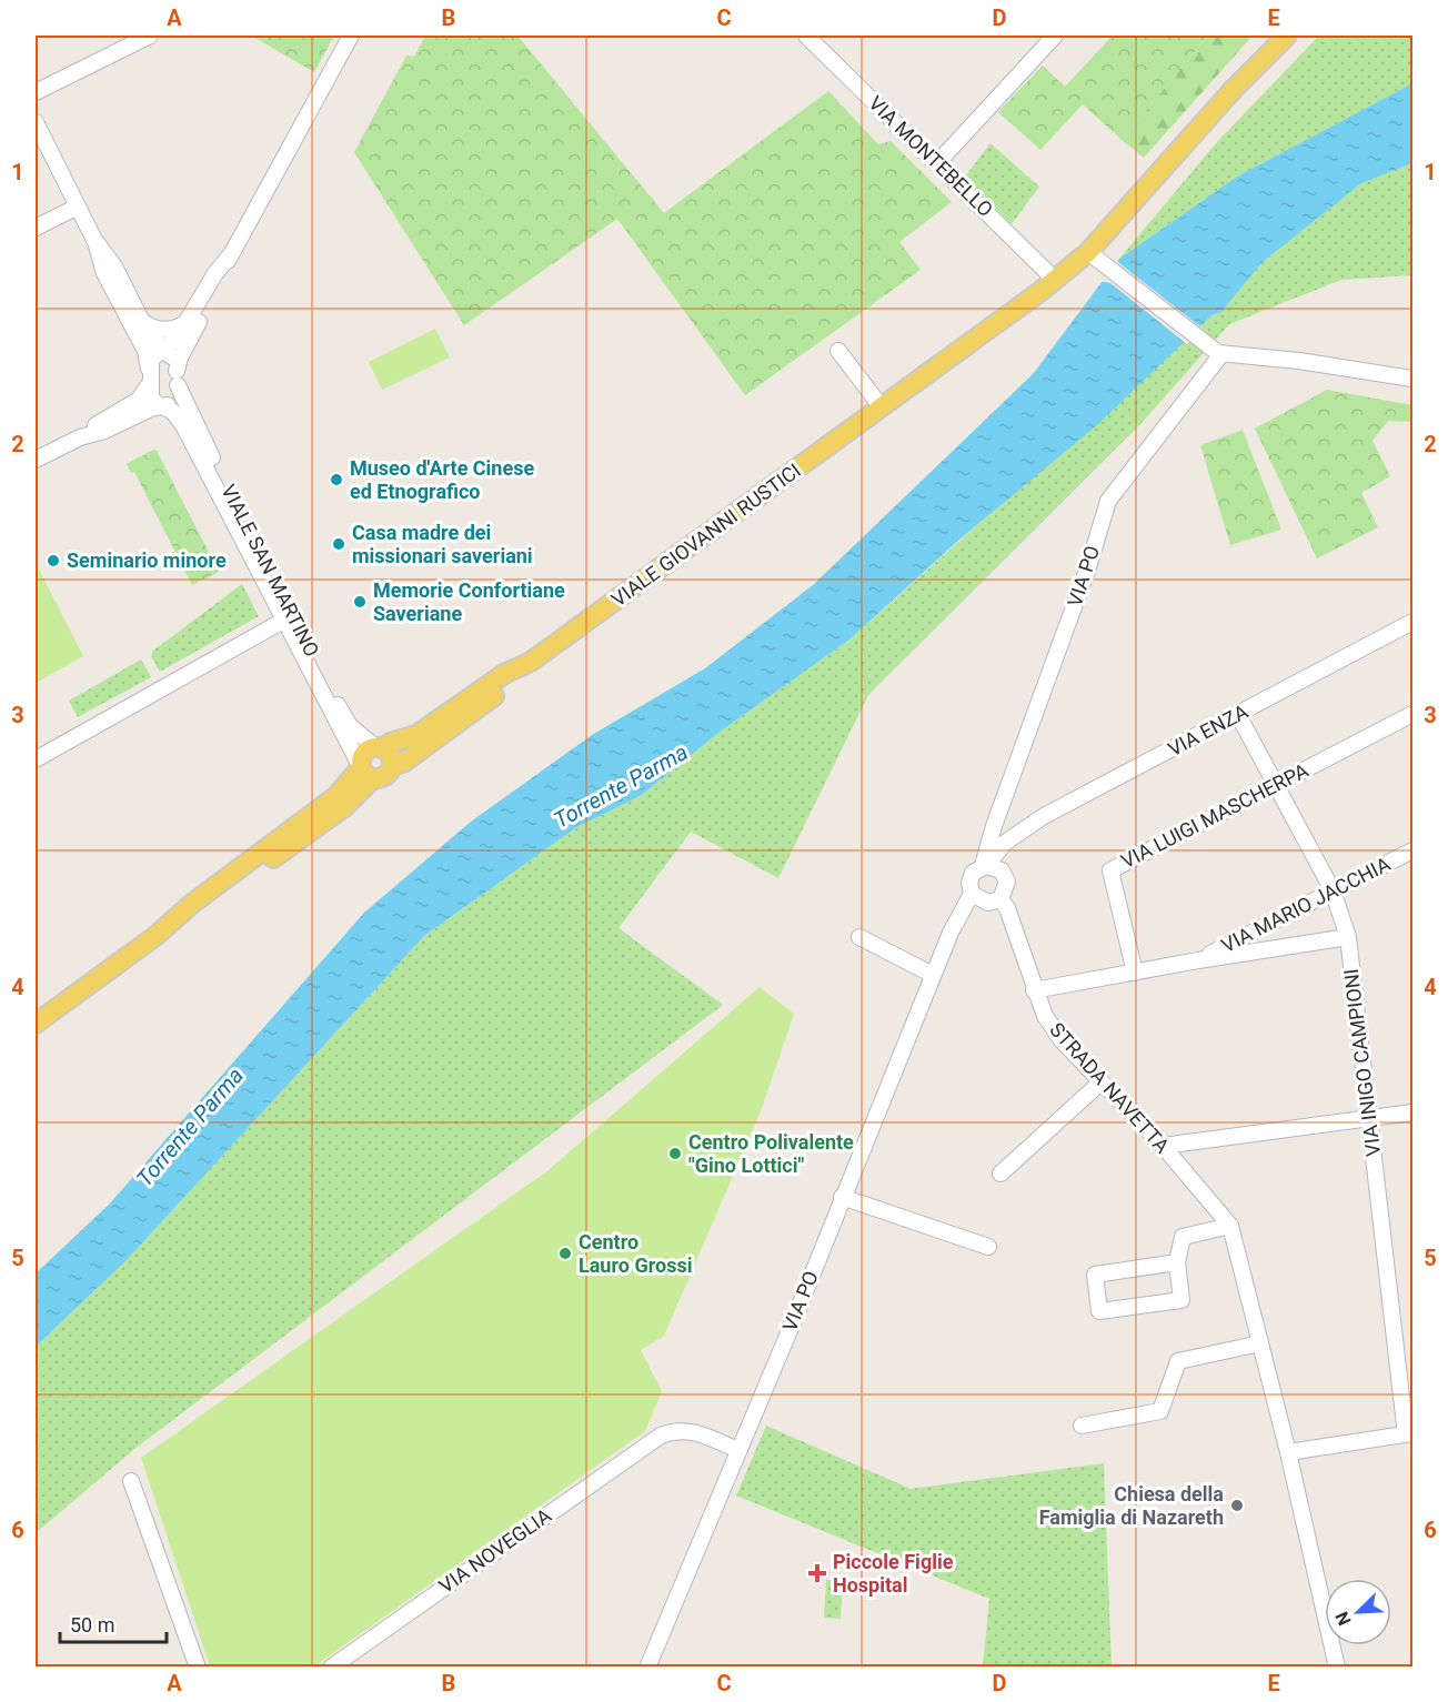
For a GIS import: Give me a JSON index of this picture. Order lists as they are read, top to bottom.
{
  "streets": {
    "main road": ["VIALE GIOVANNI RUSTICI"],
    "street": [
      "VIA MONTEBELLO",
      "VIALE SAN MARTINO",
      "VIA PO",
      "VIA ENZA",
      "VIA LUIGI MASCHERPA",
      "VIA MARIO JACCHIA",
      "VIA INIGO CAMPIONI",
      "STRADA NAVETTA",
      "VIA NOVEGLIA"
    ]
  },
  "crossings": [
    ["VIA MONTEBELLO", "VIALE GIOVANNI RUSTICI"],
    ["VIALE GIOVANNI RUSTICI", "VIALE SAN MARTINO"],
    ["VIA PO", "VIA ENZA"],
    ["VIA PO", "STRADA NAVETTA"],
    ["VIA PO", "VIA NOVEGLIA"],
    ["VIA ENZA", "VIA INIGO CAMPIONI"],
    ["VIA LUIGI MASCHERPA", "VIA MARIO JACCHIA"],
    ["VIA LUIGI MASCHERPA", "VIA INIGO CAMPIONI"],
    ["VIA MARIO JACCHIA", "VIA INIGO CAMPIONI"],
    ["VIA MARIO JACCHIA", "STRADA NAVETTA"]
  ],
  "water": ["Torrente Parma"],
  "places": {
    "other": [
      "Museo d'Arte Cinese ed Etnografico",
      "Casa madre dei missionari saveriani",
      "Seminario minore",
      "Memorie Confortiane Saveriane",
      "Centro Polivalente \"Gino Lottici\"",
      "Centro Lauro Grossi",
      "Chiesa della Famiglia di Nazareth"
    ],
    "health": ["Piccole Figlie Hospital"]
  },
  "scale_bar": "50 m",
  "north": "bottom left",
  "grid": {
    "columns": [
      "A",
      "B",
      "C",
      "D",
      "E"
    ],
    "rows": [
      "1",
      "2",
      "3",
      "4",
      "5",
      "6"
    ]
  }
}
